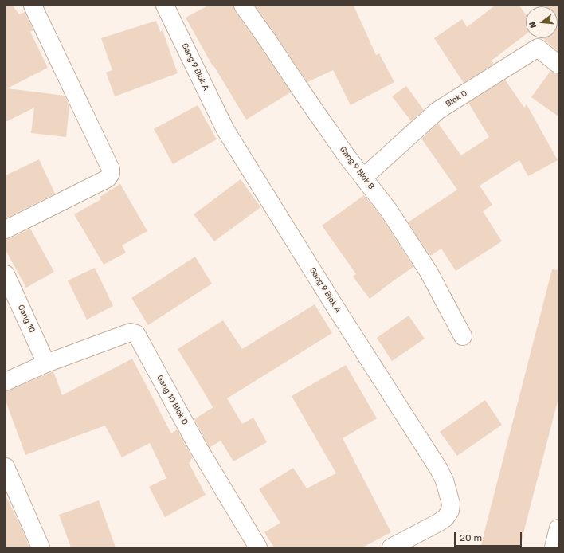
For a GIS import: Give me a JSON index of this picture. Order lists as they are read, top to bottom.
{
  "streets": {
    "street": [
      "Gang 9 Blok A",
      "Blok D",
      "Gang 9 Blok B",
      "Gang 10",
      "Gang 10 Blok D"
    ]
  },
  "crossings": [
    ["Blok D", "Gang 9 Blok B"],
    ["Gang 10", "Gang 10 Blok D"]
  ],
  "scale_bar": "20 m",
  "north": "left"
}
